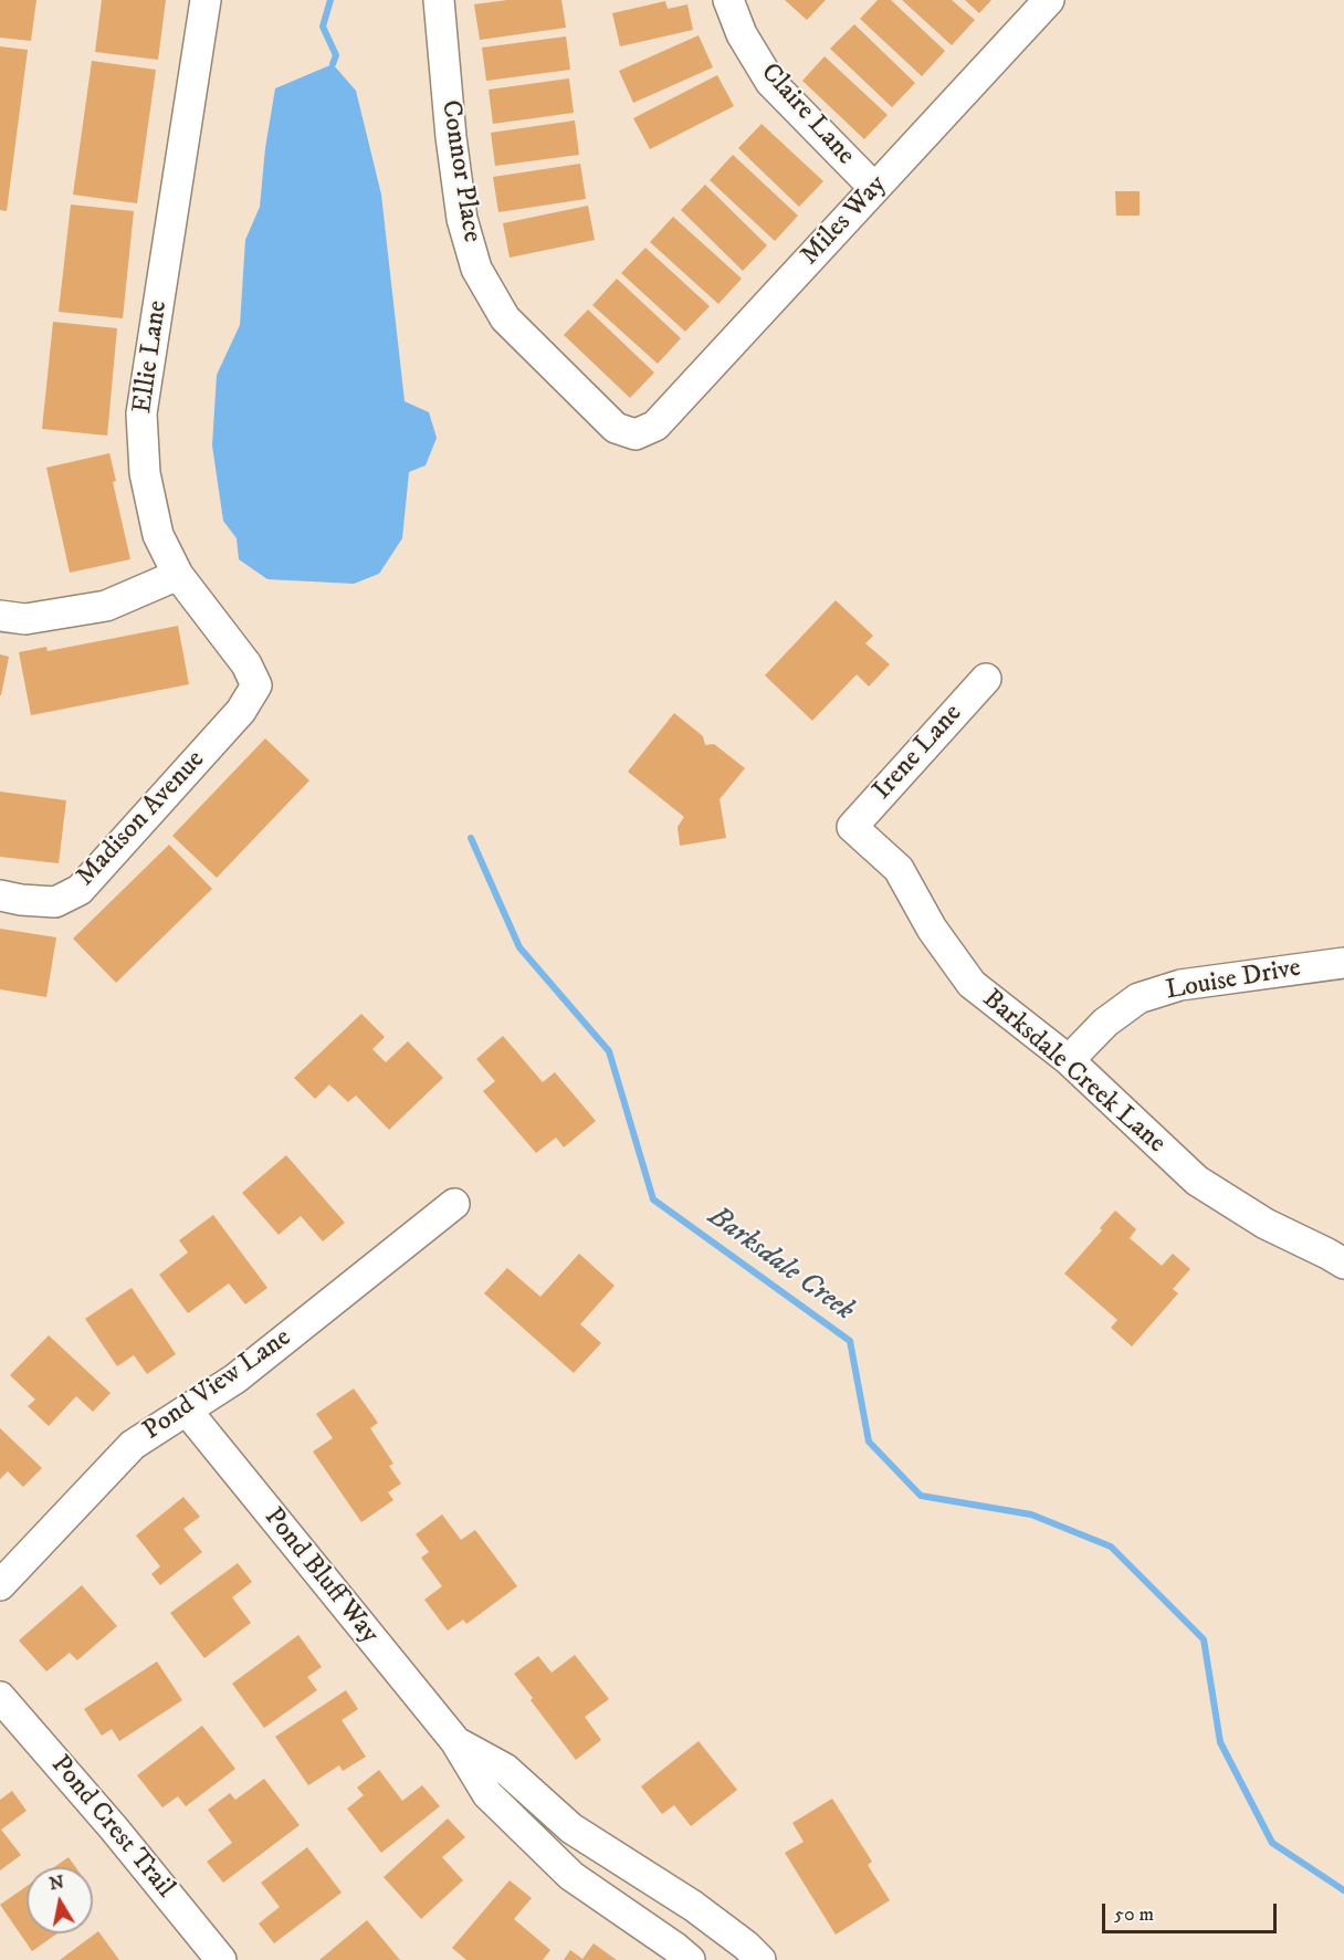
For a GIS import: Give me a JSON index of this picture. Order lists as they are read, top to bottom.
{
  "streets": {
    "street": [
      "Claire Lane",
      "Connor Place",
      "Miles Way",
      "Ellie Lane",
      "Irene Lane",
      "Madison Avenue",
      "Louise Drive",
      "Barksdale Creek Lane",
      "Pond View Lane",
      "Pond Bluff Way",
      "Pond Crest Trail"
    ]
  },
  "crossings": [
    ["Claire Lane", "Miles Way"],
    ["Connor Place", "Miles Way"],
    ["Ellie Lane", "Madison Avenue"],
    ["Irene Lane", "Barksdale Creek Lane"],
    ["Louise Drive", "Barksdale Creek Lane"],
    ["Pond View Lane", "Pond Bluff Way"]
  ],
  "water": ["Barksdale Creek"],
  "scale_bar": "50 m",
  "north": "top"
}
